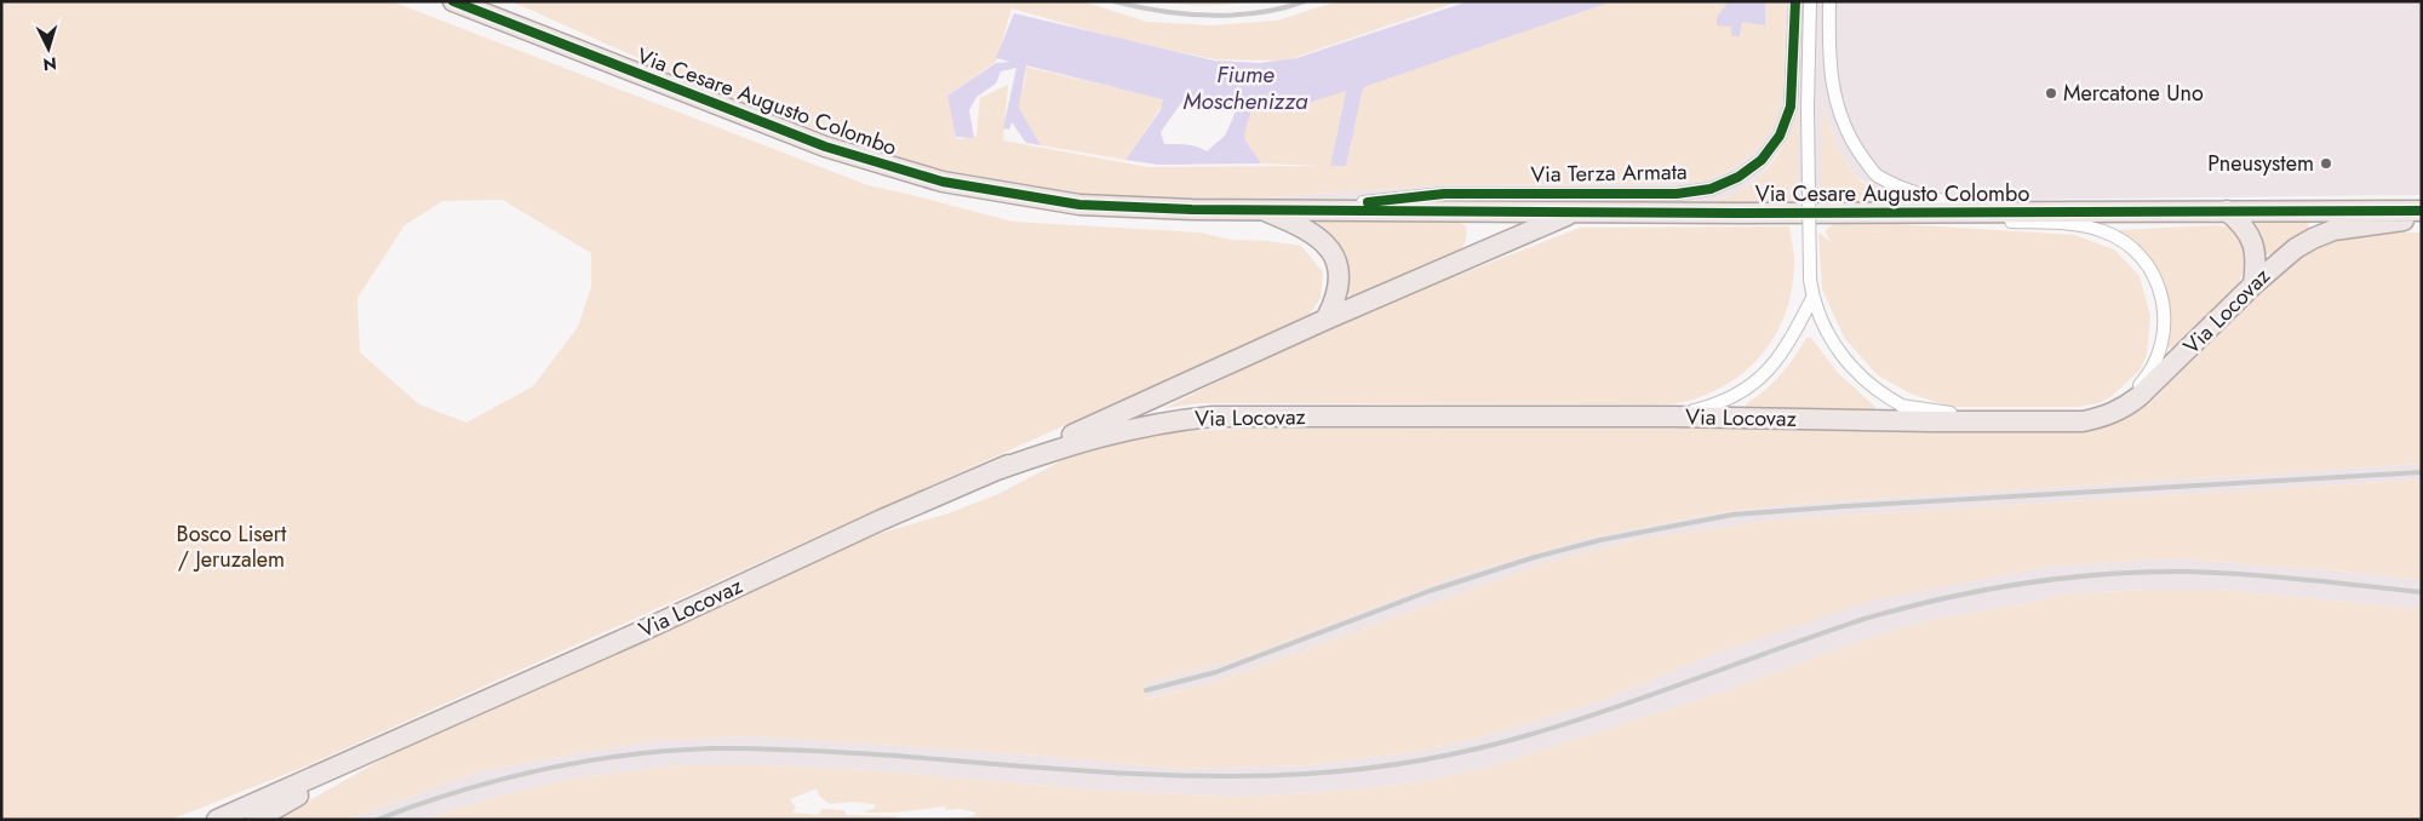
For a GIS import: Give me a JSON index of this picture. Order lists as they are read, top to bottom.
{
  "streets": {
    "main road": ["Via Cesare Augusto Colombo", "Via Locovaz"],
    "street": ["Via Terza Armata"]
  },
  "crossings": [
    ["Via Cesare Augusto Colombo", "Via Terza Armata"],
    ["Via Cesare Augusto Colombo", "Via Locovaz"]
  ],
  "water": ["Fiume Moschenizza"],
  "parks": ["Bosco Lisert / Jeruzalem"],
  "places": ["Mercatone Uno", "Pneusystem"],
  "north": "bottom"
}
